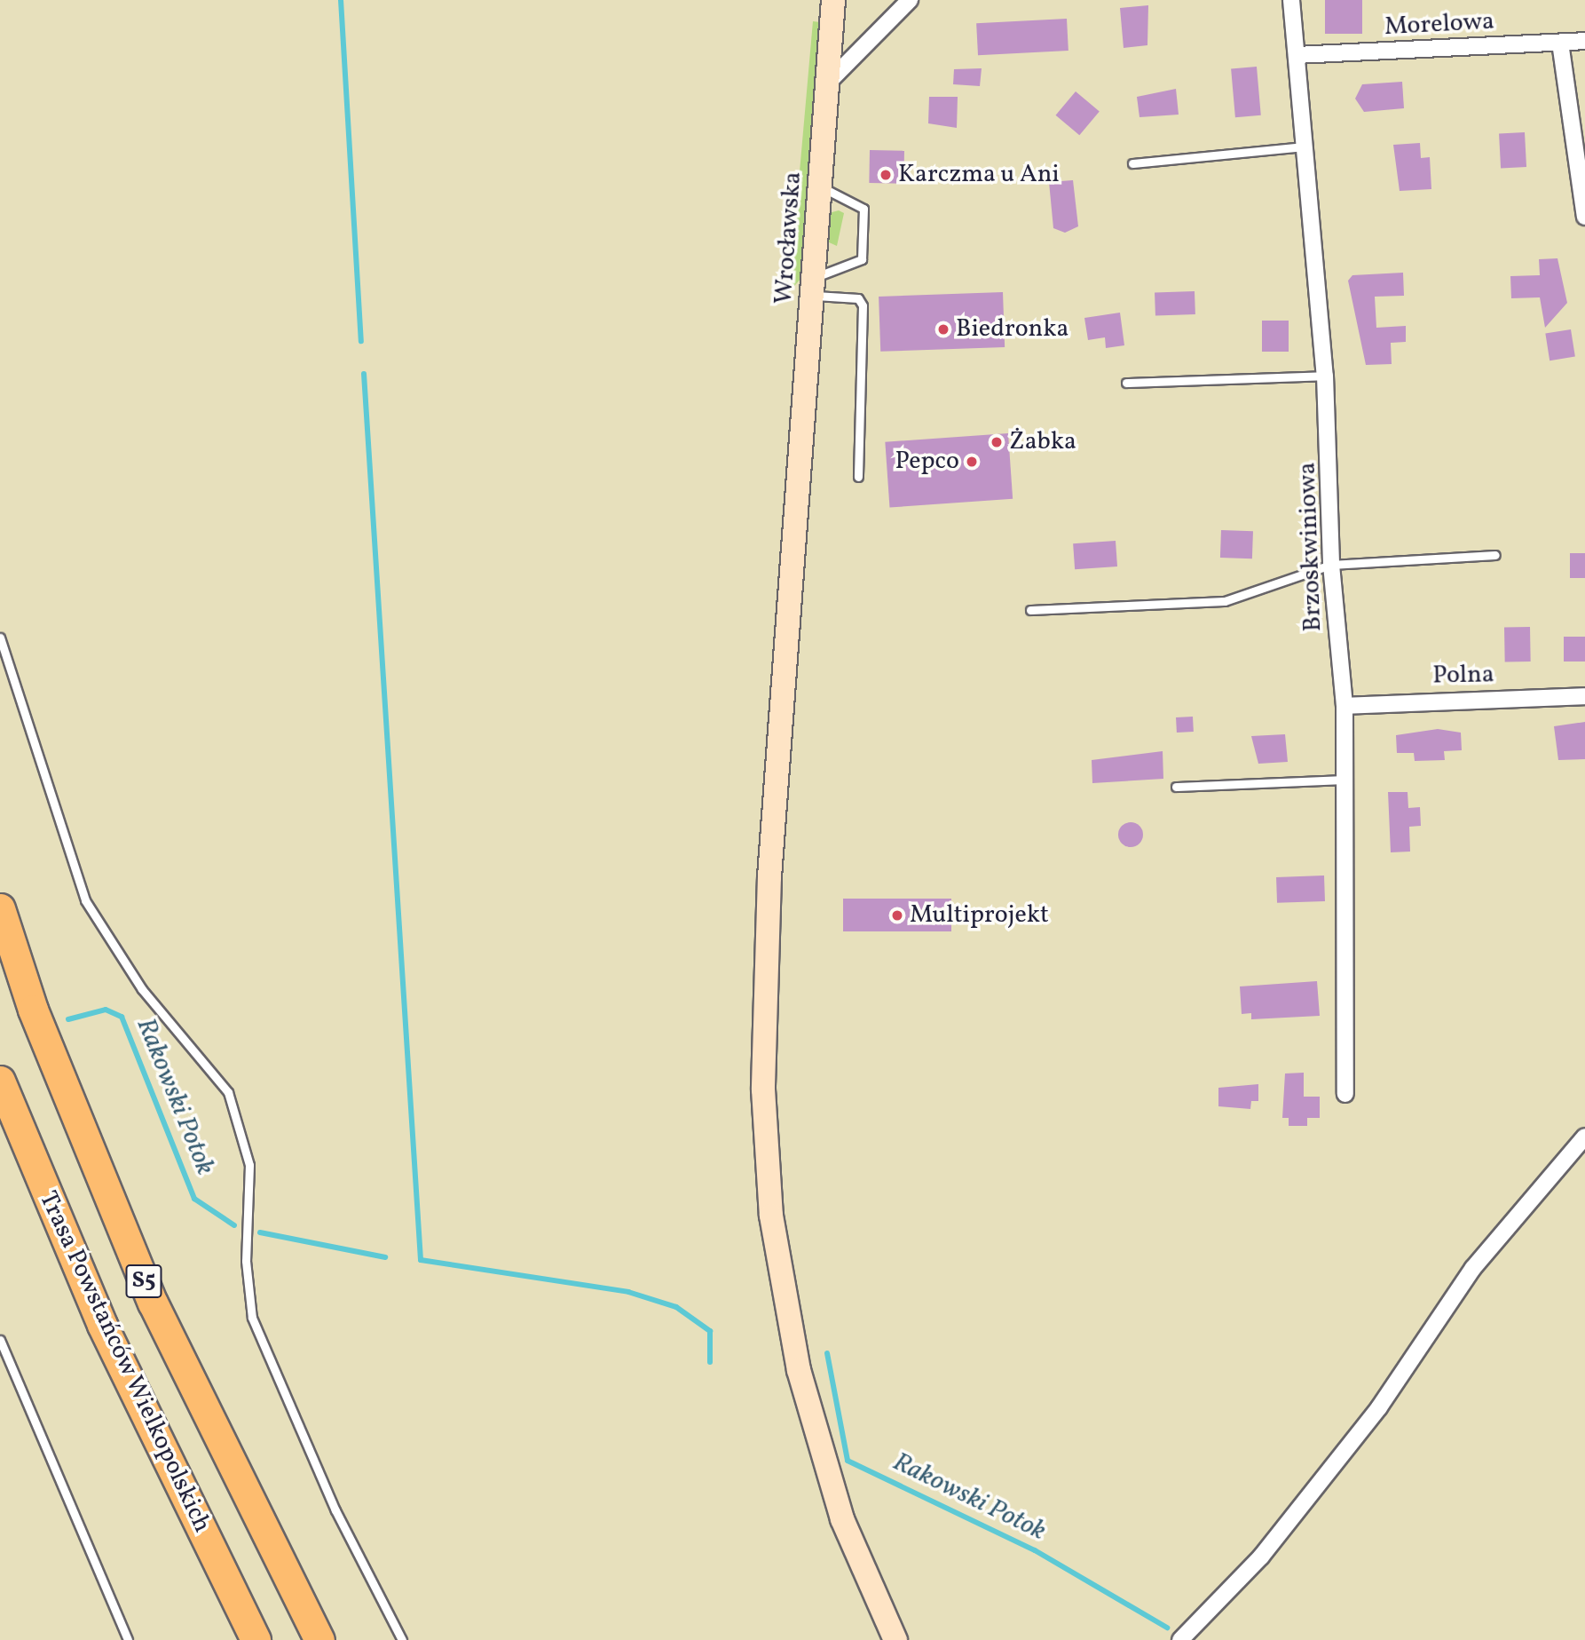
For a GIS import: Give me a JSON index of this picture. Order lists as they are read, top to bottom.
{
  "streets": {
    "highway": ["S5", "Trasa Powstańców Wielkopolskich"],
    "main road": ["Wrocławska"],
    "street": ["Morelowa", "Brzoskwiniowa", "Polna"]
  },
  "crossings": [
    ["Morelowa", "Brzoskwiniowa"],
    ["Brzoskwiniowa", "Polna"]
  ],
  "water": ["Rakowski Potok"],
  "places": [
    "Karczma u Ani",
    "Biedronka",
    "Żabka",
    "Pepco",
    "Multiprojekt"
  ]
}
